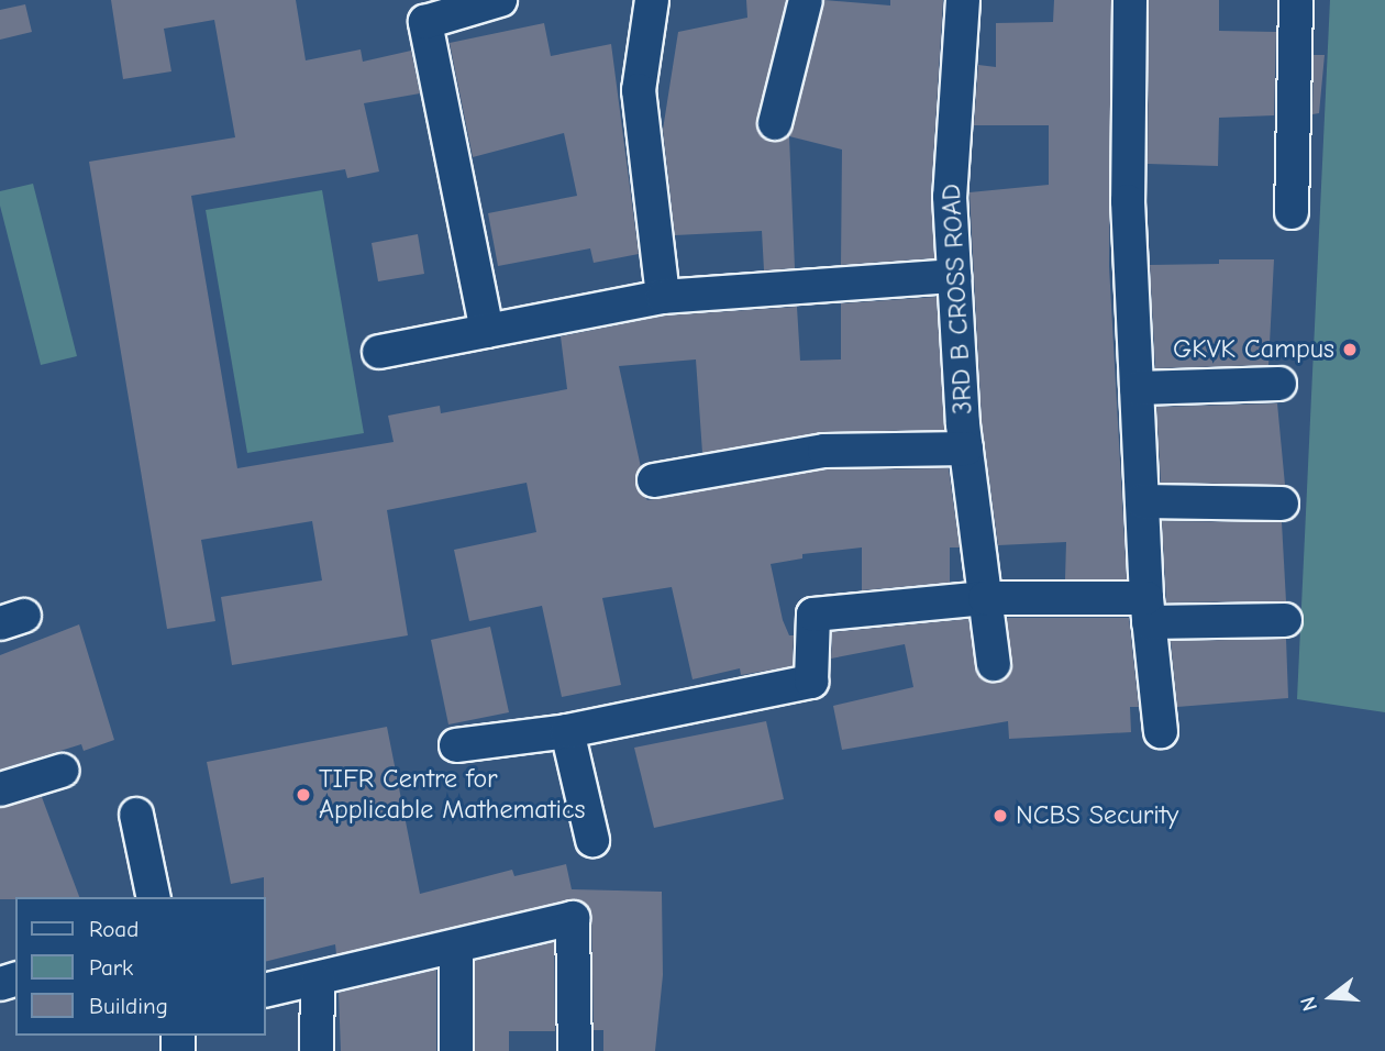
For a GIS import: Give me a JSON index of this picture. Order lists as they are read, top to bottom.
{
  "streets": {
    "street": ["3RD B CROSS ROAD"]
  },
  "places": ["GKVK Campus", "TIFR Centre for Applicable Mathematics", "NCBS Security"],
  "legend": ["Road", "Park", "Building"],
  "north": "left"
}
